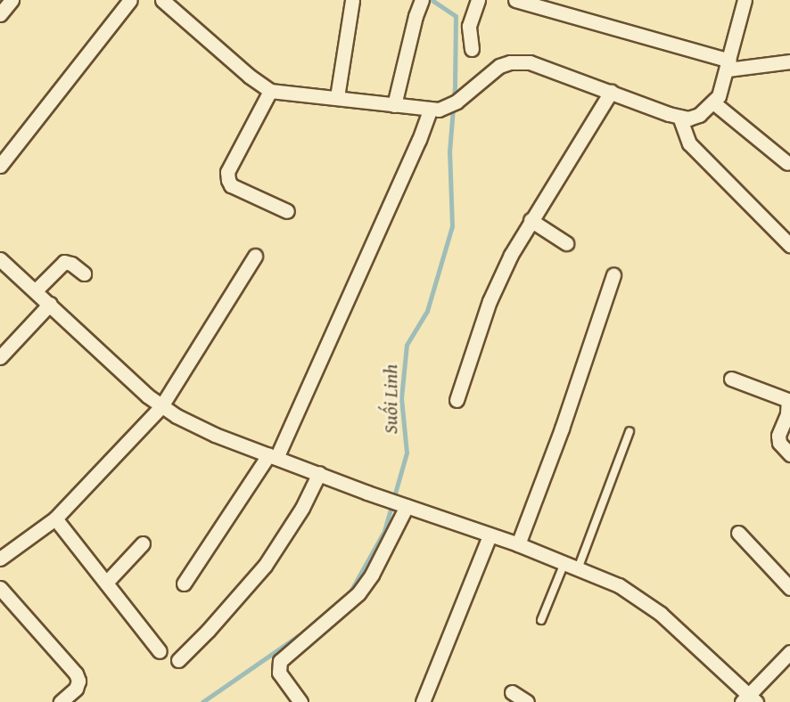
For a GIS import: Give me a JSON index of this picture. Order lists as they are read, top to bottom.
{
  "water": ["Suối Linh"]
}
